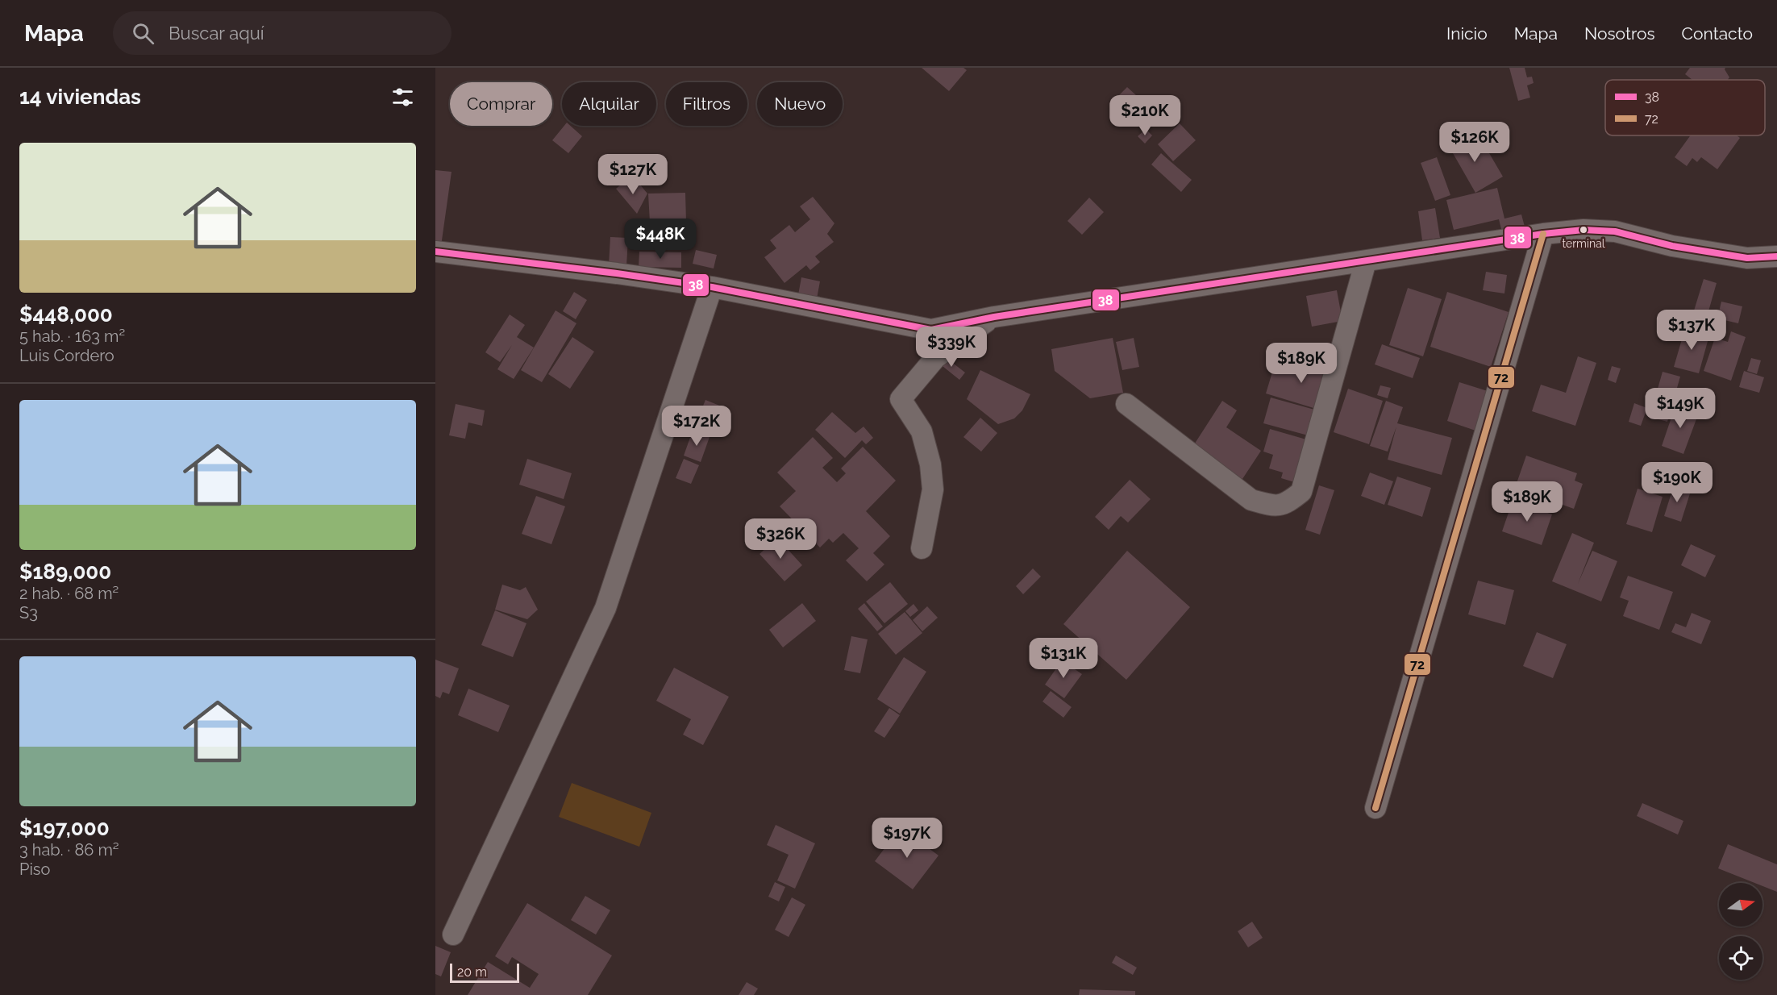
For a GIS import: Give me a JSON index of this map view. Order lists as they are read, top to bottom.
{
  "places": ["terminal"],
  "lines": ["transit line 38", "transit line 72"],
  "legend": ["38", "72"],
  "scale_bar": "20 m",
  "north": "right",
  "page": {
    "header": "Mapa",
    "search": "Buscar aquí",
    "nav": [
      "Inicio",
      "Mapa",
      "Nosotros",
      "Contacto"
    ],
    "heading": "14 viviendas",
    "chip": [
      "Comprar",
      "Alquilar",
      "Filtros",
      "Nuevo"
    ],
    "price": [
      "$210K",
      "$126K",
      "$127K",
      "$448K",
      "$137K",
      "$339K",
      "$189K",
      "$149K",
      "$172K",
      "$190K",
      "$189K",
      "$326K",
      "$131K",
      "$197K"
    ],
    "list": [
      {
        "name": "$448,000",
        "note": "5 hab. · 163 m² · Luis Cordero"
      },
      {
        "name": "$189,000",
        "note": "2 hab. · 68 m² · S3"
      },
      {
        "name": "$197,000",
        "note": "3 hab. · 86 m² · Piso"
      }
    ],
    "scale": "20 m"
  }
}
